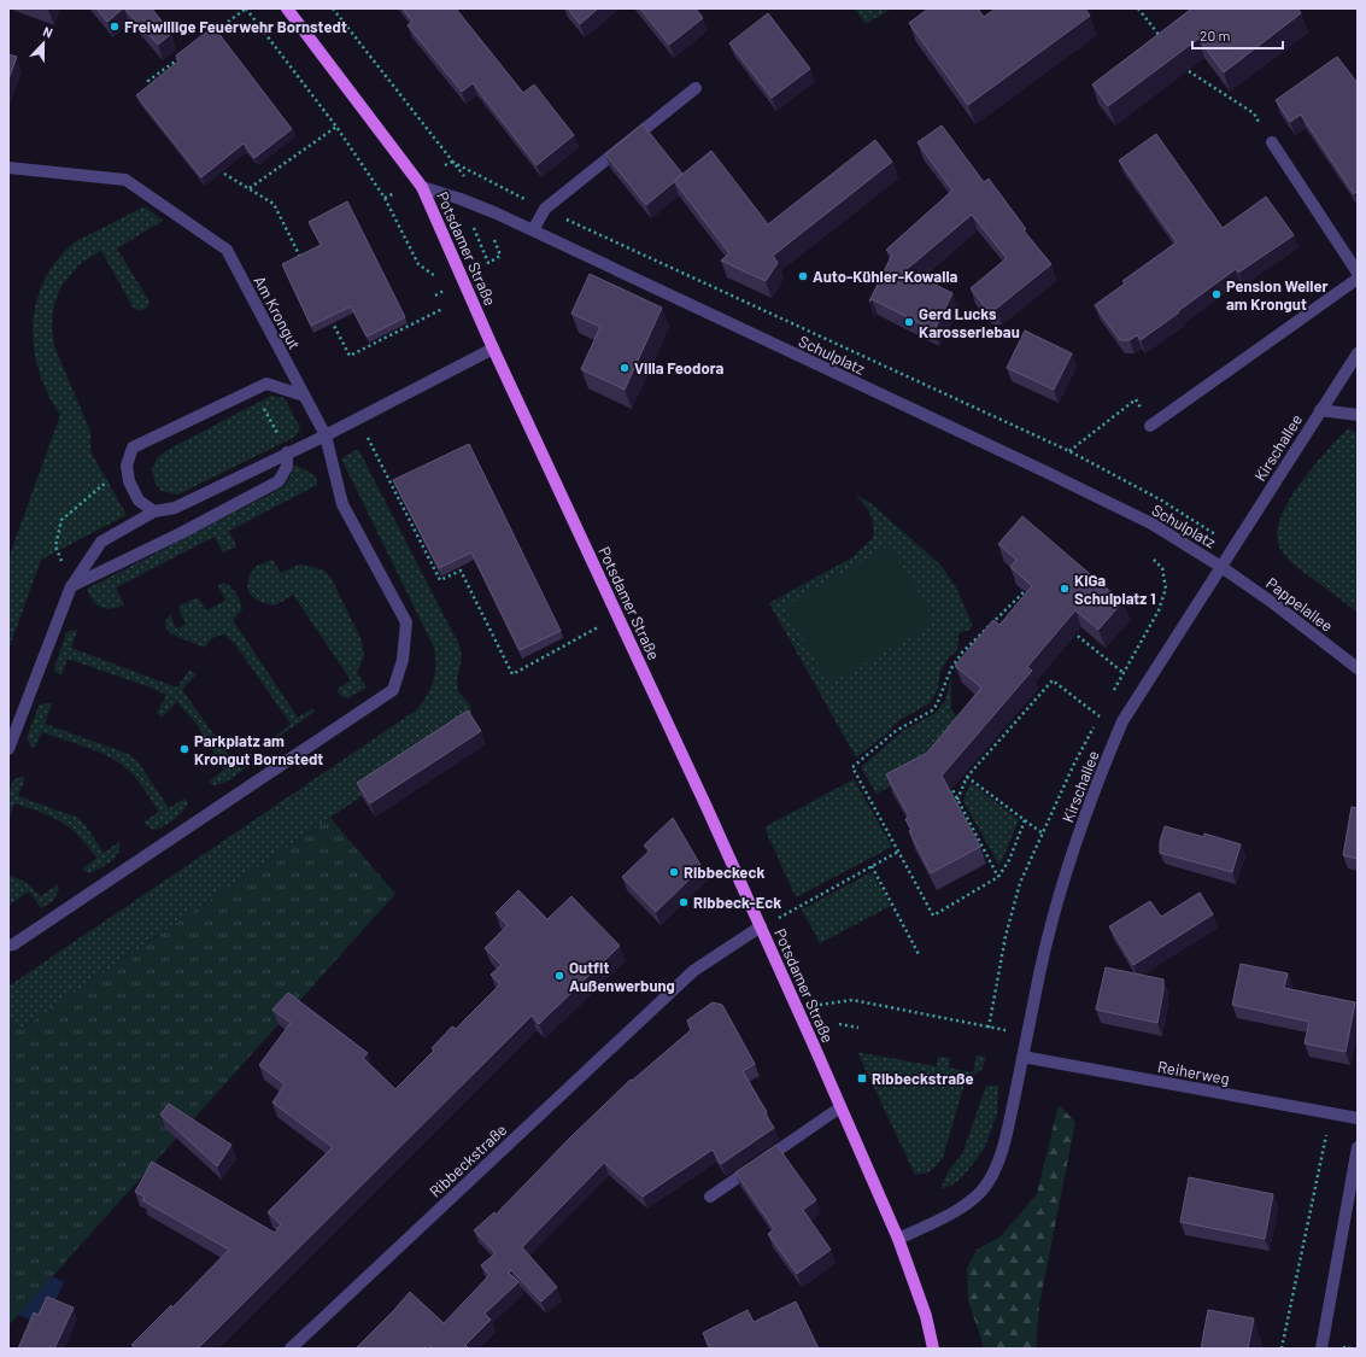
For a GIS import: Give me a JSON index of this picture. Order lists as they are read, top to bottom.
{
  "streets": {
    "main road": ["Potsdamer Straße"],
    "street": [
      "Am Krongut",
      "Schulplatz",
      "Kirschallee",
      "Pappelallee",
      "Reiherweg",
      "Ribbeckstraße"
    ]
  },
  "crossings": [
    ["Potsdamer Straße", "Schulplatz"],
    ["Potsdamer Straße", "Kirschallee"],
    ["Potsdamer Straße", "Ribbeckstraße"],
    ["Schulplatz", "Kirschallee"],
    ["Schulplatz", "Pappelallee"],
    ["Kirschallee", "Pappelallee"],
    ["Kirschallee", "Reiherweg"]
  ],
  "places": {
    "other": [
      "Freiwillige Feuerwehr Bornstedt",
      "Auto-Kühler-Kowalla",
      "Pension Weller am Krongut",
      "Gerd Lucks Karosseriebau",
      "Villa Feodora",
      "KiGa Schulplatz 1",
      "Parkplatz am Krongut Bornstedt",
      "Ribbeckeck",
      "Ribbeck-Eck",
      "Outfit Außenwerbung"
    ],
    "transit": ["Ribbeckstraße"]
  },
  "scale_bar": "20 m",
  "north": "top"
}
